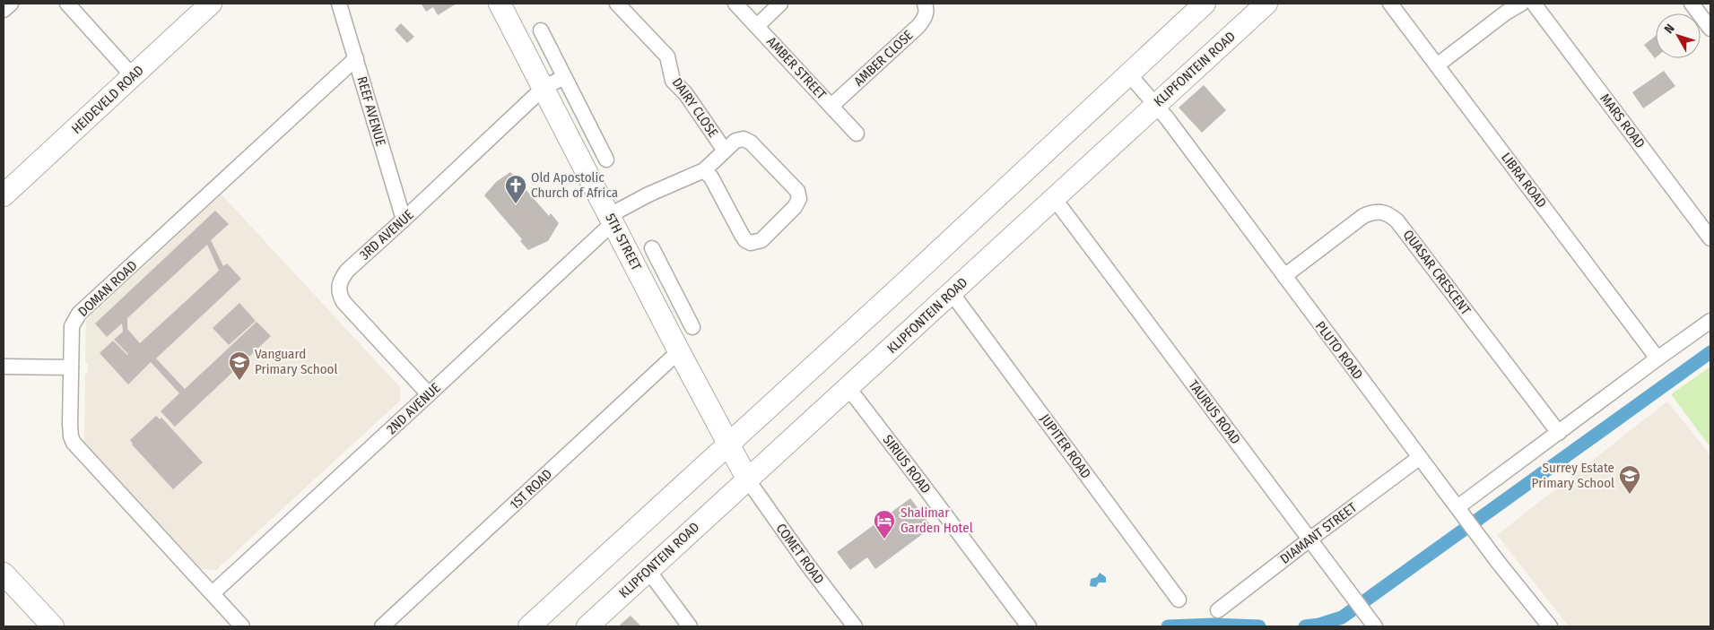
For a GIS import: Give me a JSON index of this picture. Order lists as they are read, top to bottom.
{
  "streets": {
    "main road": ["KLIPFONTEIN ROAD", "HEIDEVELD ROAD", "5TH STREET"],
    "street": [
      "AMBER CLOSE",
      "AMBER STREET",
      "DAIRY CLOSE",
      "REEF AVENUE",
      "MARS ROAD",
      "LIBRA ROAD",
      "3RD AVENUE",
      "QUASAR CRESCENT",
      "DOMAN ROAD",
      "PLUTO ROAD",
      "2ND AVENUE",
      "TAURUS ROAD",
      "JUPITER ROAD",
      "SIRIUS ROAD",
      "1ST ROAD",
      "DIAMANT STREET",
      "COMET ROAD"
    ]
  },
  "crossings": [
    ["AMBER CLOSE", "AMBER STREET"],
    ["KLIPFONTEIN ROAD", "5TH STREET"],
    ["KLIPFONTEIN ROAD", "PLUTO ROAD"],
    ["KLIPFONTEIN ROAD", "TAURUS ROAD"],
    ["KLIPFONTEIN ROAD", "JUPITER ROAD"],
    ["KLIPFONTEIN ROAD", "SIRIUS ROAD"],
    ["KLIPFONTEIN ROAD", "COMET ROAD"],
    ["REEF AVENUE", "3RD AVENUE"],
    ["REEF AVENUE", "DOMAN ROAD"],
    ["3RD AVENUE", "5TH STREET"],
    ["3RD AVENUE", "2ND AVENUE"],
    ["5TH STREET", "2ND AVENUE"],
    ["5TH STREET", "1ST ROAD"],
    ["5TH STREET", "COMET ROAD"],
    ["QUASAR CRESCENT", "PLUTO ROAD"],
    ["DOMAN ROAD", "2ND AVENUE"],
    ["PLUTO ROAD", "DIAMANT STREET"],
    ["TAURUS ROAD", "DIAMANT STREET"]
  ],
  "places": {
    "church": ["Old Apostolic Church of Africa"],
    "school or university": ["Vanguard Primary School", "Surrey Estate Primary School"],
    "hotel": ["Shalimar Garden Hotel"]
  },
  "north": "top left"
}
